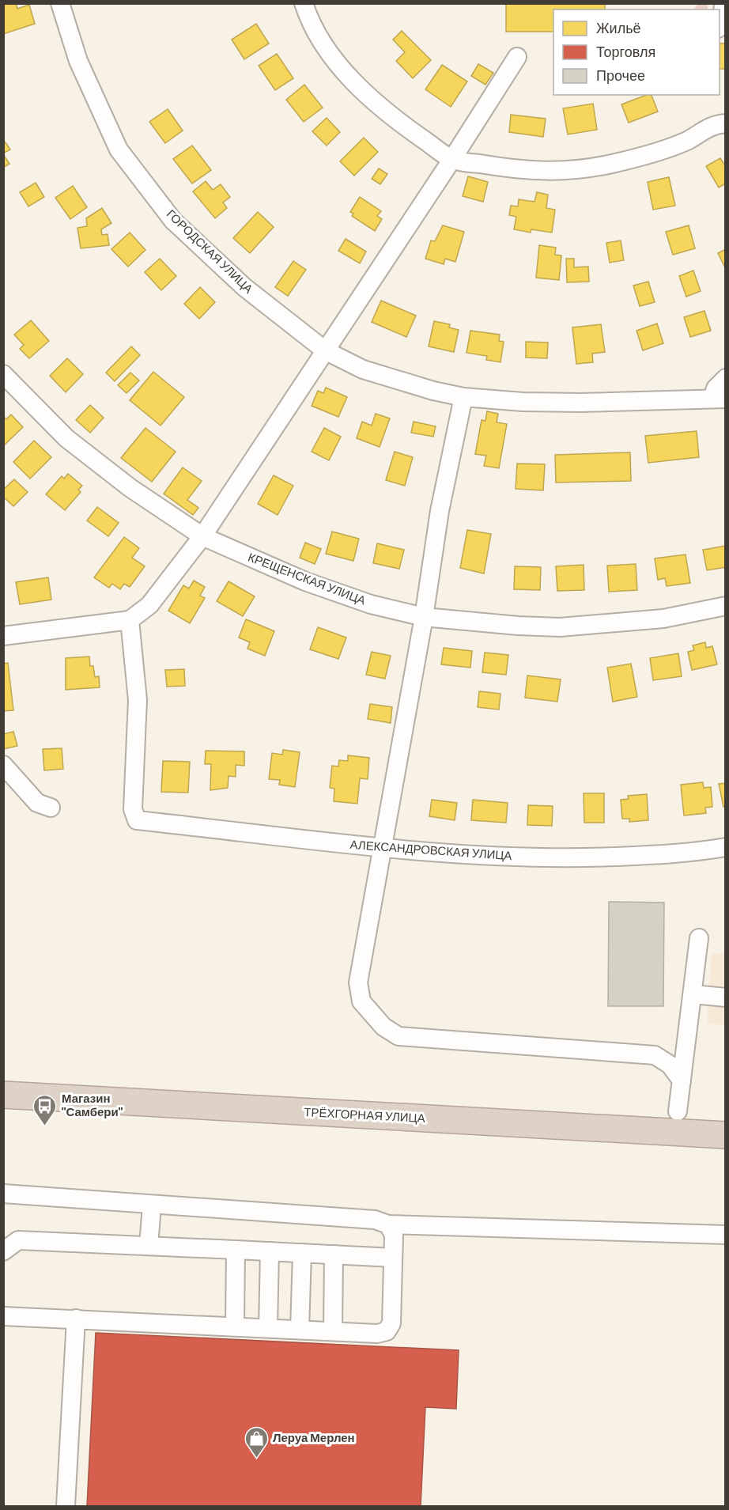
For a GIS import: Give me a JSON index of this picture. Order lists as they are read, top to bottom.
{
  "streets": {
    "highway": ["ТРЁХГОРНАЯ УЛИЦА"],
    "street": ["ГОРОДСКАЯ УЛИЦА", "КРЕЩЕНСКАЯ УЛИЦА", "АЛЕКСАНДРОВСКАЯ УЛИЦА"]
  },
  "places": {
    "bus stop": ["Магазин \"Самбери\""],
    "shop": ["Леруа Мерлен"]
  },
  "legend": ["Жильё", "Торговля", "Прочее"]
}
